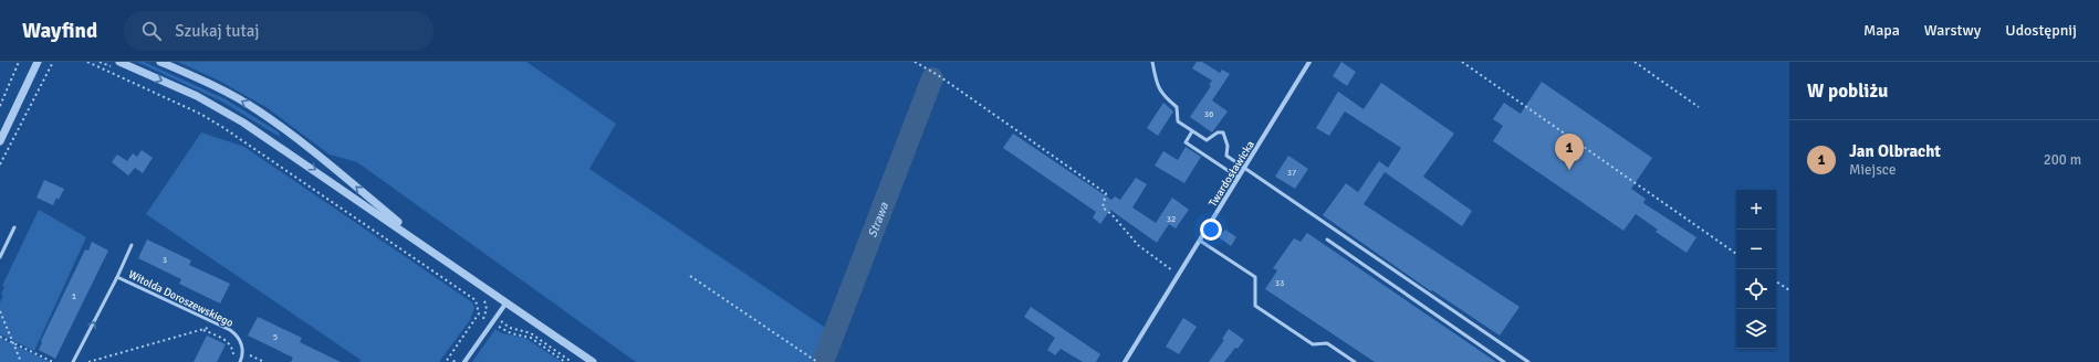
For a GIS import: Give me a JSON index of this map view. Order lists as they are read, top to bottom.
{
  "streets": {
    "street": ["Twardosławicka"],
    "lane": ["Witolda Doroszewskiego"]
  },
  "water": ["Strawa"],
  "house_numbers": [
    "36",
    "37",
    "32",
    "3",
    "33",
    "1",
    "5"
  ],
  "page": {
    "header": "Wayfind",
    "search": "Szukaj tutaj",
    "nav": ["Mapa", "Warstwy", "Udostępnij"],
    "heading": "W pobliżu",
    "list": [
      {
        "mark": "1",
        "name": "Jan Olbracht",
        "note": "Miejsce",
        "value": "200 m"
      }
    ],
    "pins": "1",
    "map_buttons": ["+", "−"]
  }
}
